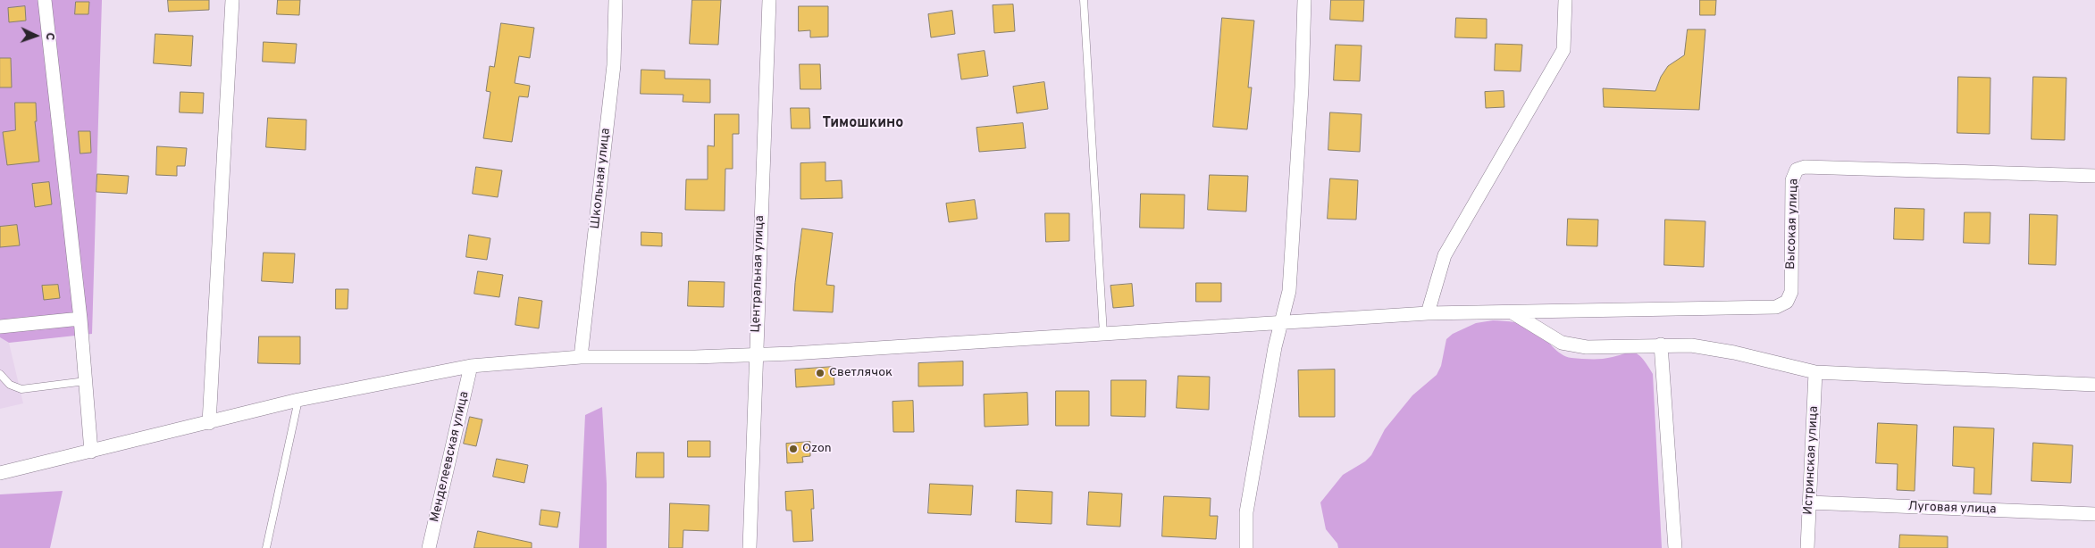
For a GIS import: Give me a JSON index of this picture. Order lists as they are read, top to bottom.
{
  "streets": {
    "street": [
      "Школьная улица",
      "Высокая улица",
      "Центральная улица",
      "Менделеевская улица",
      "Истринская улица",
      "Луговая улица"
    ]
  },
  "crossings": [
    ["Школьная улица", "Высокая улица"],
    ["Высокая улица", "Центральная улица"],
    ["Высокая улица", "Менделеевская улица"],
    ["Истринская улица", "Луговая улица"]
  ],
  "districts": ["Тимошкино"],
  "places": ["Светлячок", "Ozon"],
  "north": "right"
}
